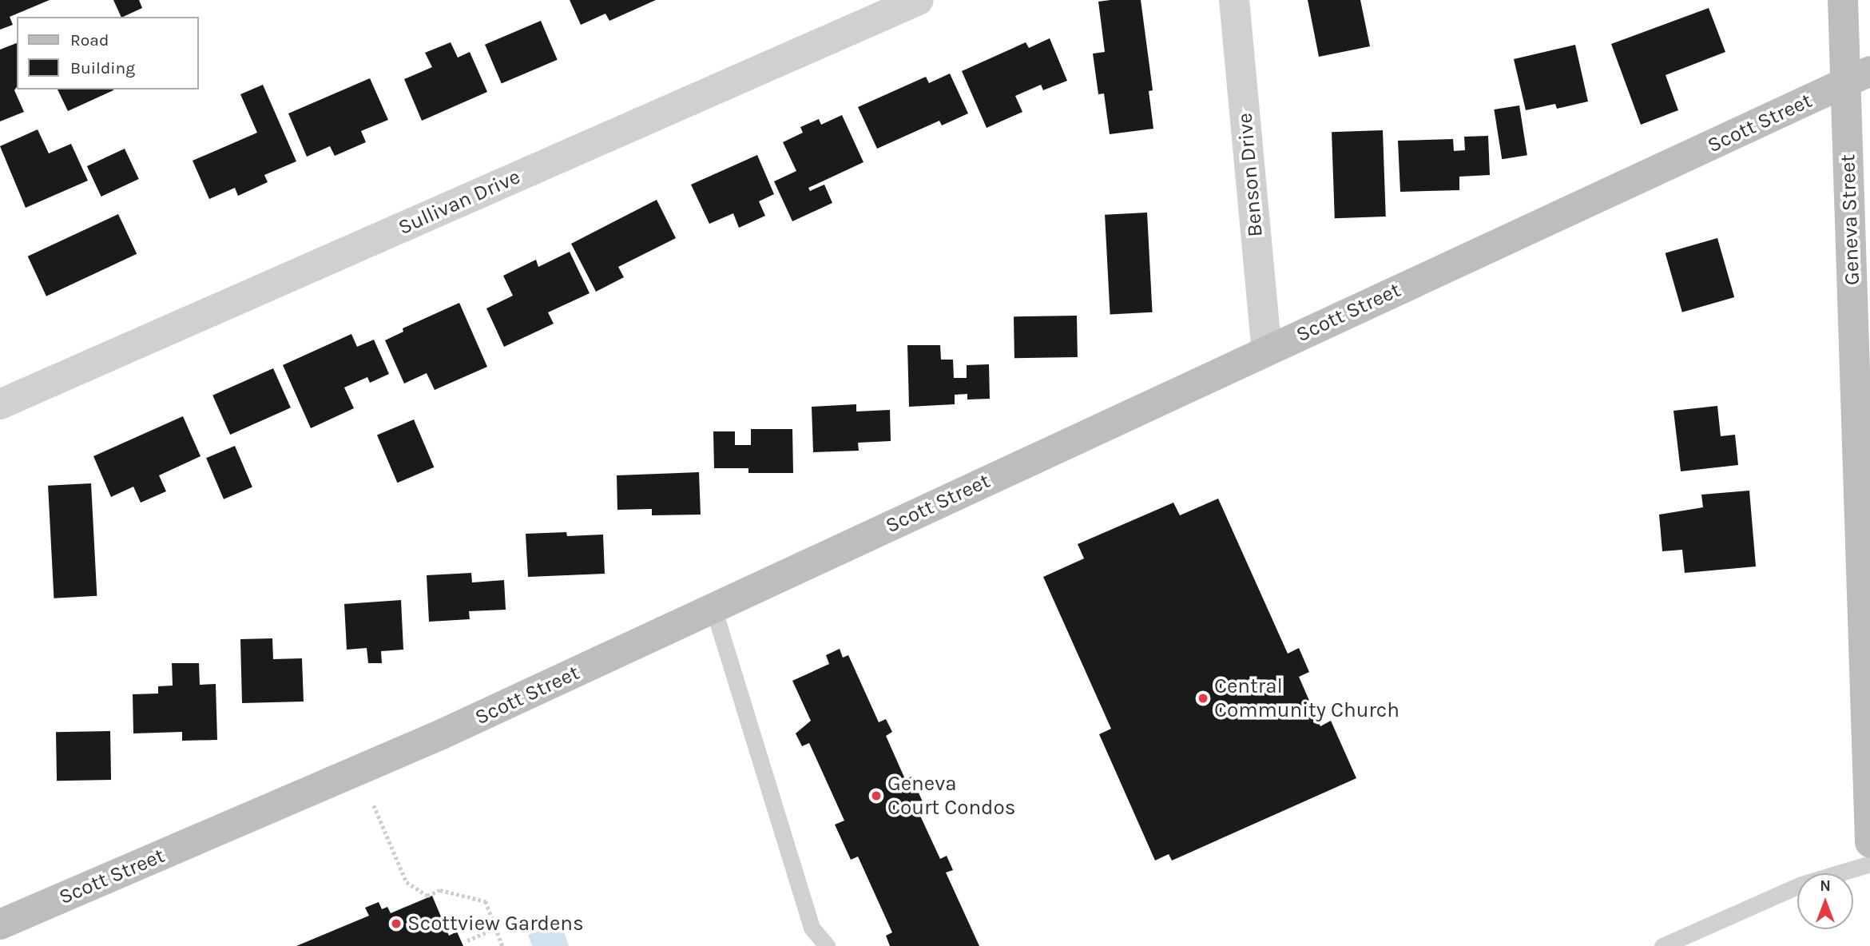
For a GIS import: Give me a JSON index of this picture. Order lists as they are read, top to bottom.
{
  "streets": {
    "main road": ["Scott Street", "Geneva Street"],
    "street": ["Benson Drive", "Sullivan Drive"]
  },
  "crossings": [
    ["Scott Street", "Benson Drive"],
    ["Scott Street", "Geneva Street"]
  ],
  "places": ["Central Community Church", "Geneva Court Condos", "Scottview Gardens"],
  "legend": ["Road", "Building"],
  "north": "top"
}
